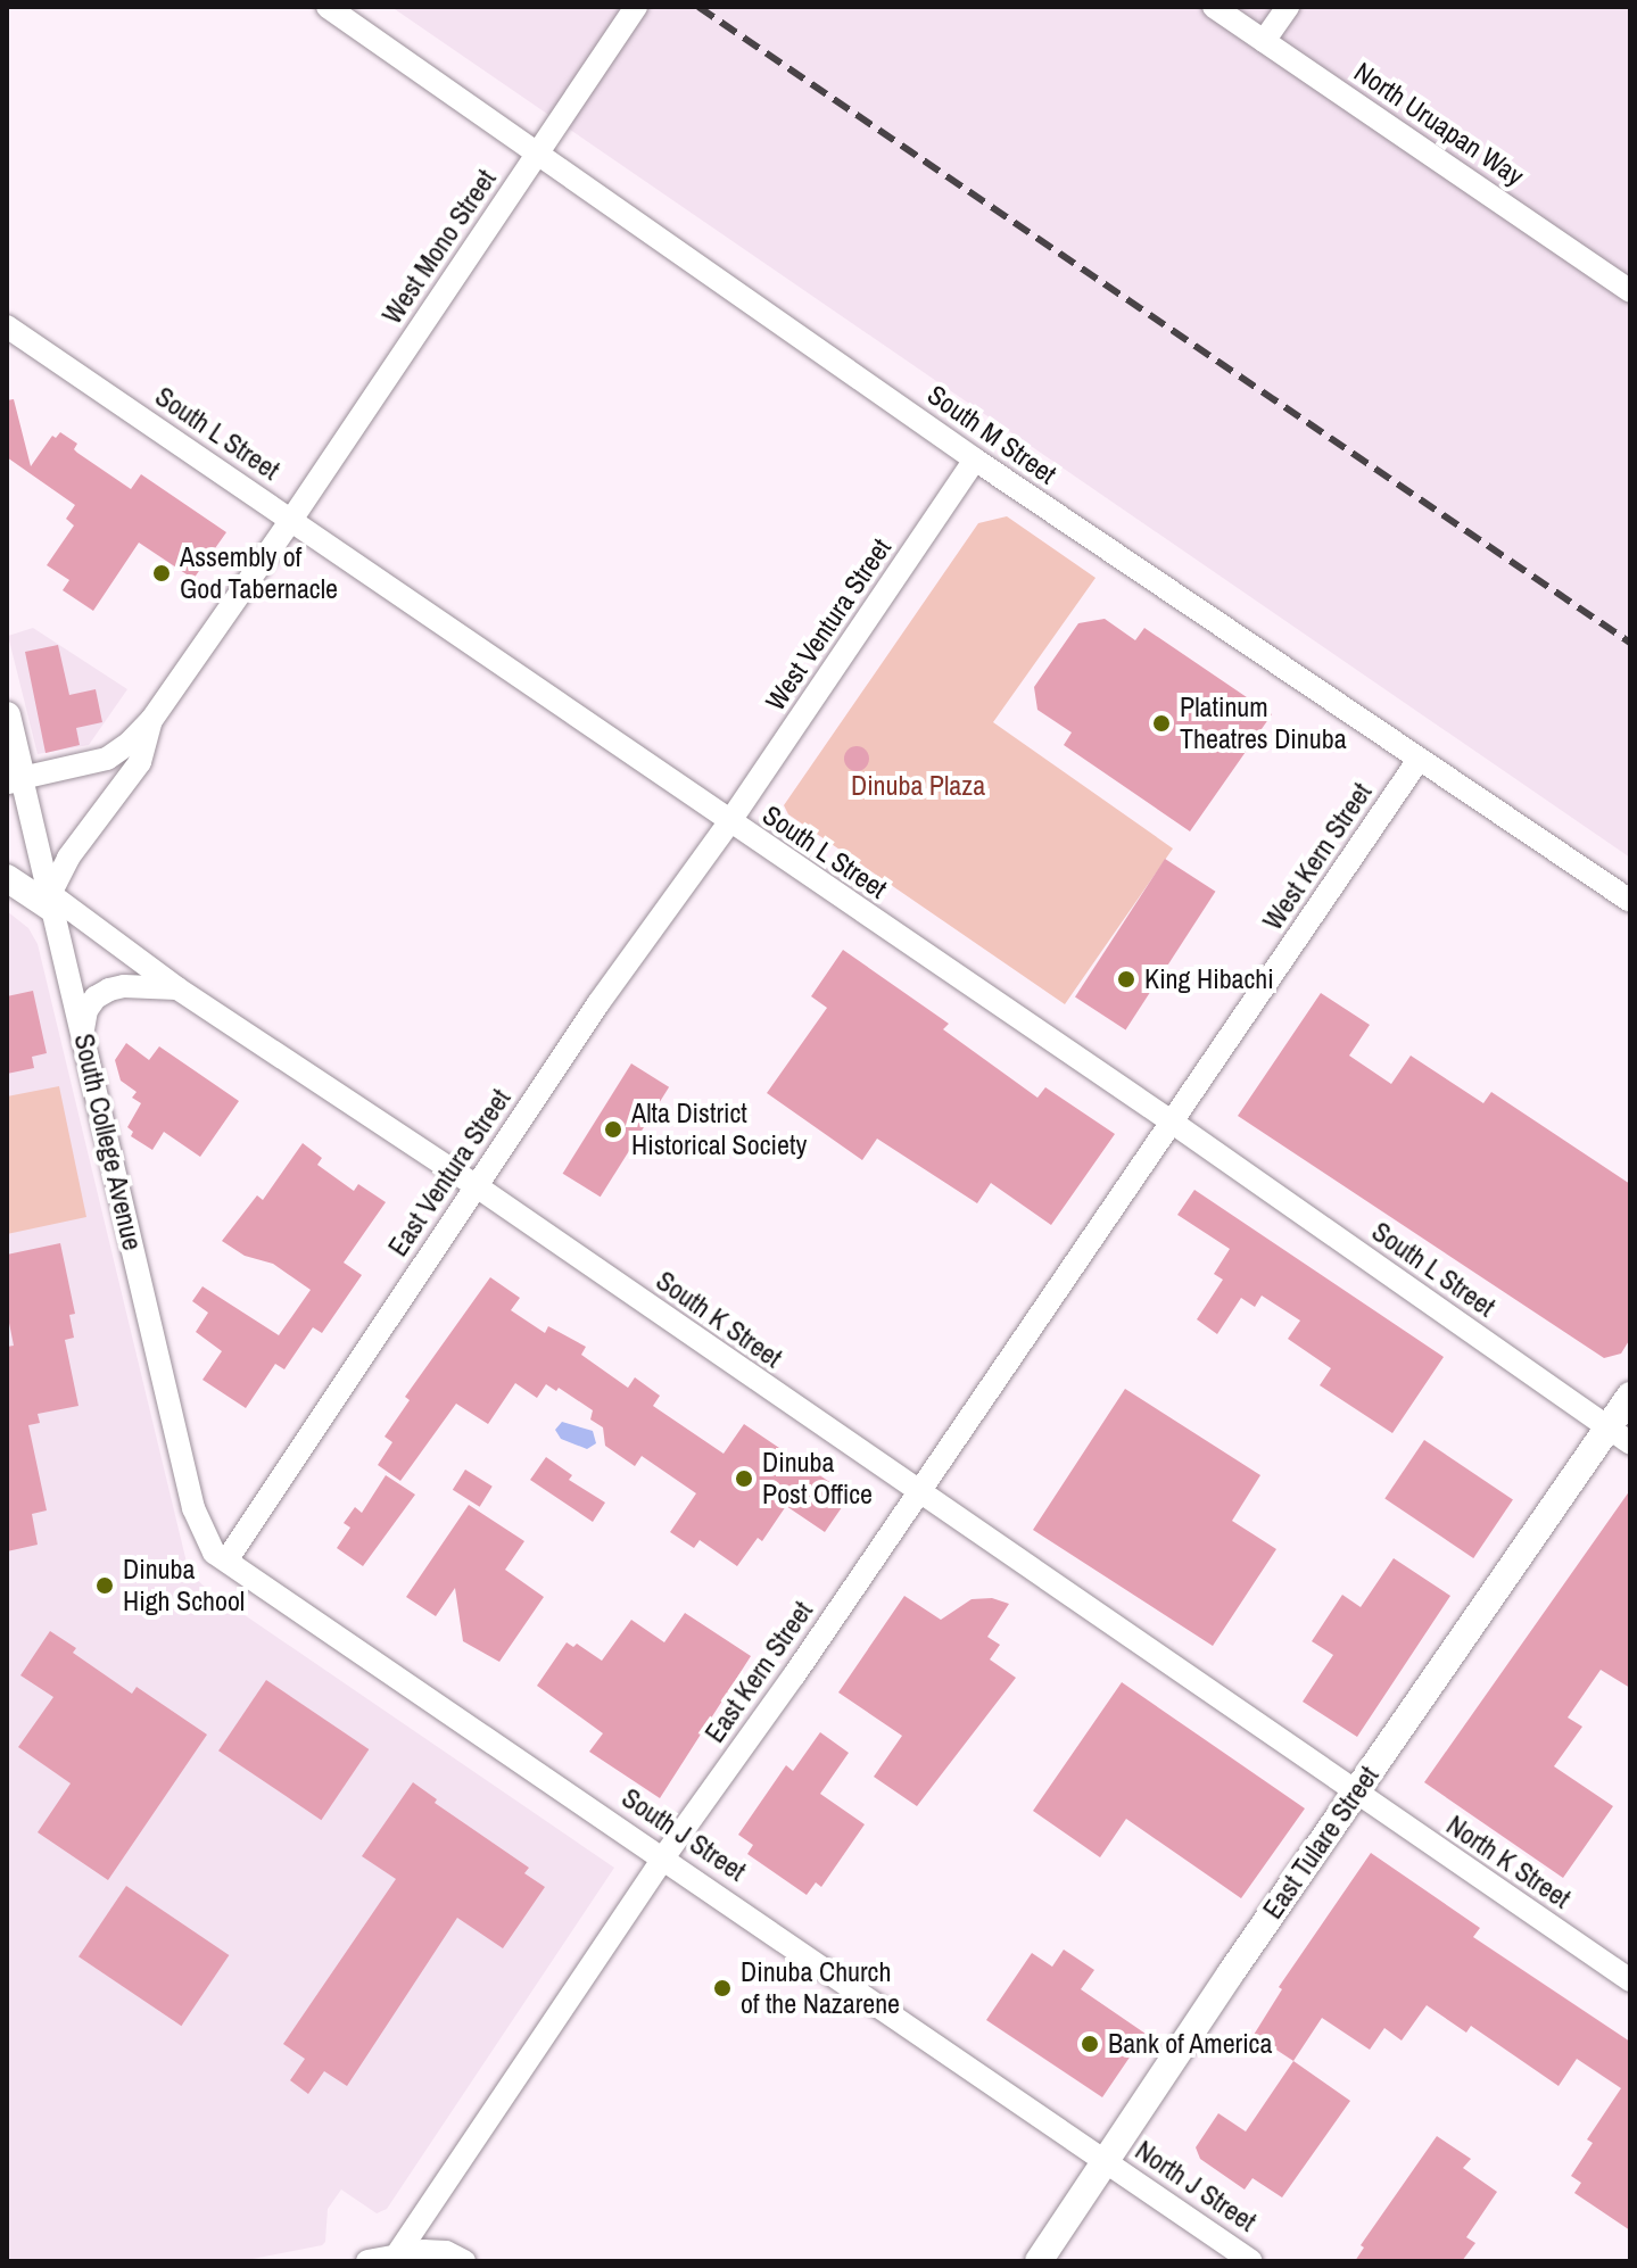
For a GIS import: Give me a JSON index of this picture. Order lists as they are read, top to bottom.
{
  "streets": {
    "street": [
      "North Uruapan Way",
      "West Mono Street",
      "South L Street",
      "South M Street",
      "West Ventura Street",
      "West Kern Street",
      "South College Avenue",
      "East Ventura Street",
      "South K Street",
      "East Kern Street",
      "South J Street",
      "East Tulare Street",
      "North K Street",
      "North J Street"
    ]
  },
  "crossings": [
    ["West Mono Street", "South L Street"],
    ["West Mono Street", "South M Street"],
    ["South L Street", "West Ventura Street"],
    ["South L Street", "West Kern Street"],
    ["South L Street", "East Ventura Street"],
    ["South L Street", "East Kern Street"],
    ["South L Street", "East Tulare Street"],
    ["South M Street", "West Ventura Street"],
    ["South M Street", "West Kern Street"],
    ["West Ventura Street", "East Ventura Street"],
    ["West Kern Street", "East Kern Street"],
    ["South College Avenue", "East Ventura Street"],
    ["South College Avenue", "South K Street"],
    ["South College Avenue", "South J Street"],
    ["East Ventura Street", "South K Street"],
    ["East Ventura Street", "South J Street"],
    ["South K Street", "East Kern Street"],
    ["South K Street", "East Tulare Street"],
    ["South K Street", "North K Street"],
    ["East Kern Street", "South J Street"],
    ["South J Street", "East Tulare Street"],
    ["South J Street", "North J Street"],
    ["East Tulare Street", "North K Street"],
    ["East Tulare Street", "North J Street"]
  ],
  "parks": ["Dinuba Plaza"],
  "places": [
    "Assembly of God Tabernacle",
    "Platinum Theatres Dinuba",
    "King Hibachi",
    "Alta District Historical Society",
    "Dinuba Post Office",
    "Dinuba High School",
    "Dinuba Church of the Nazarene",
    "Bank of America"
  ]
}
